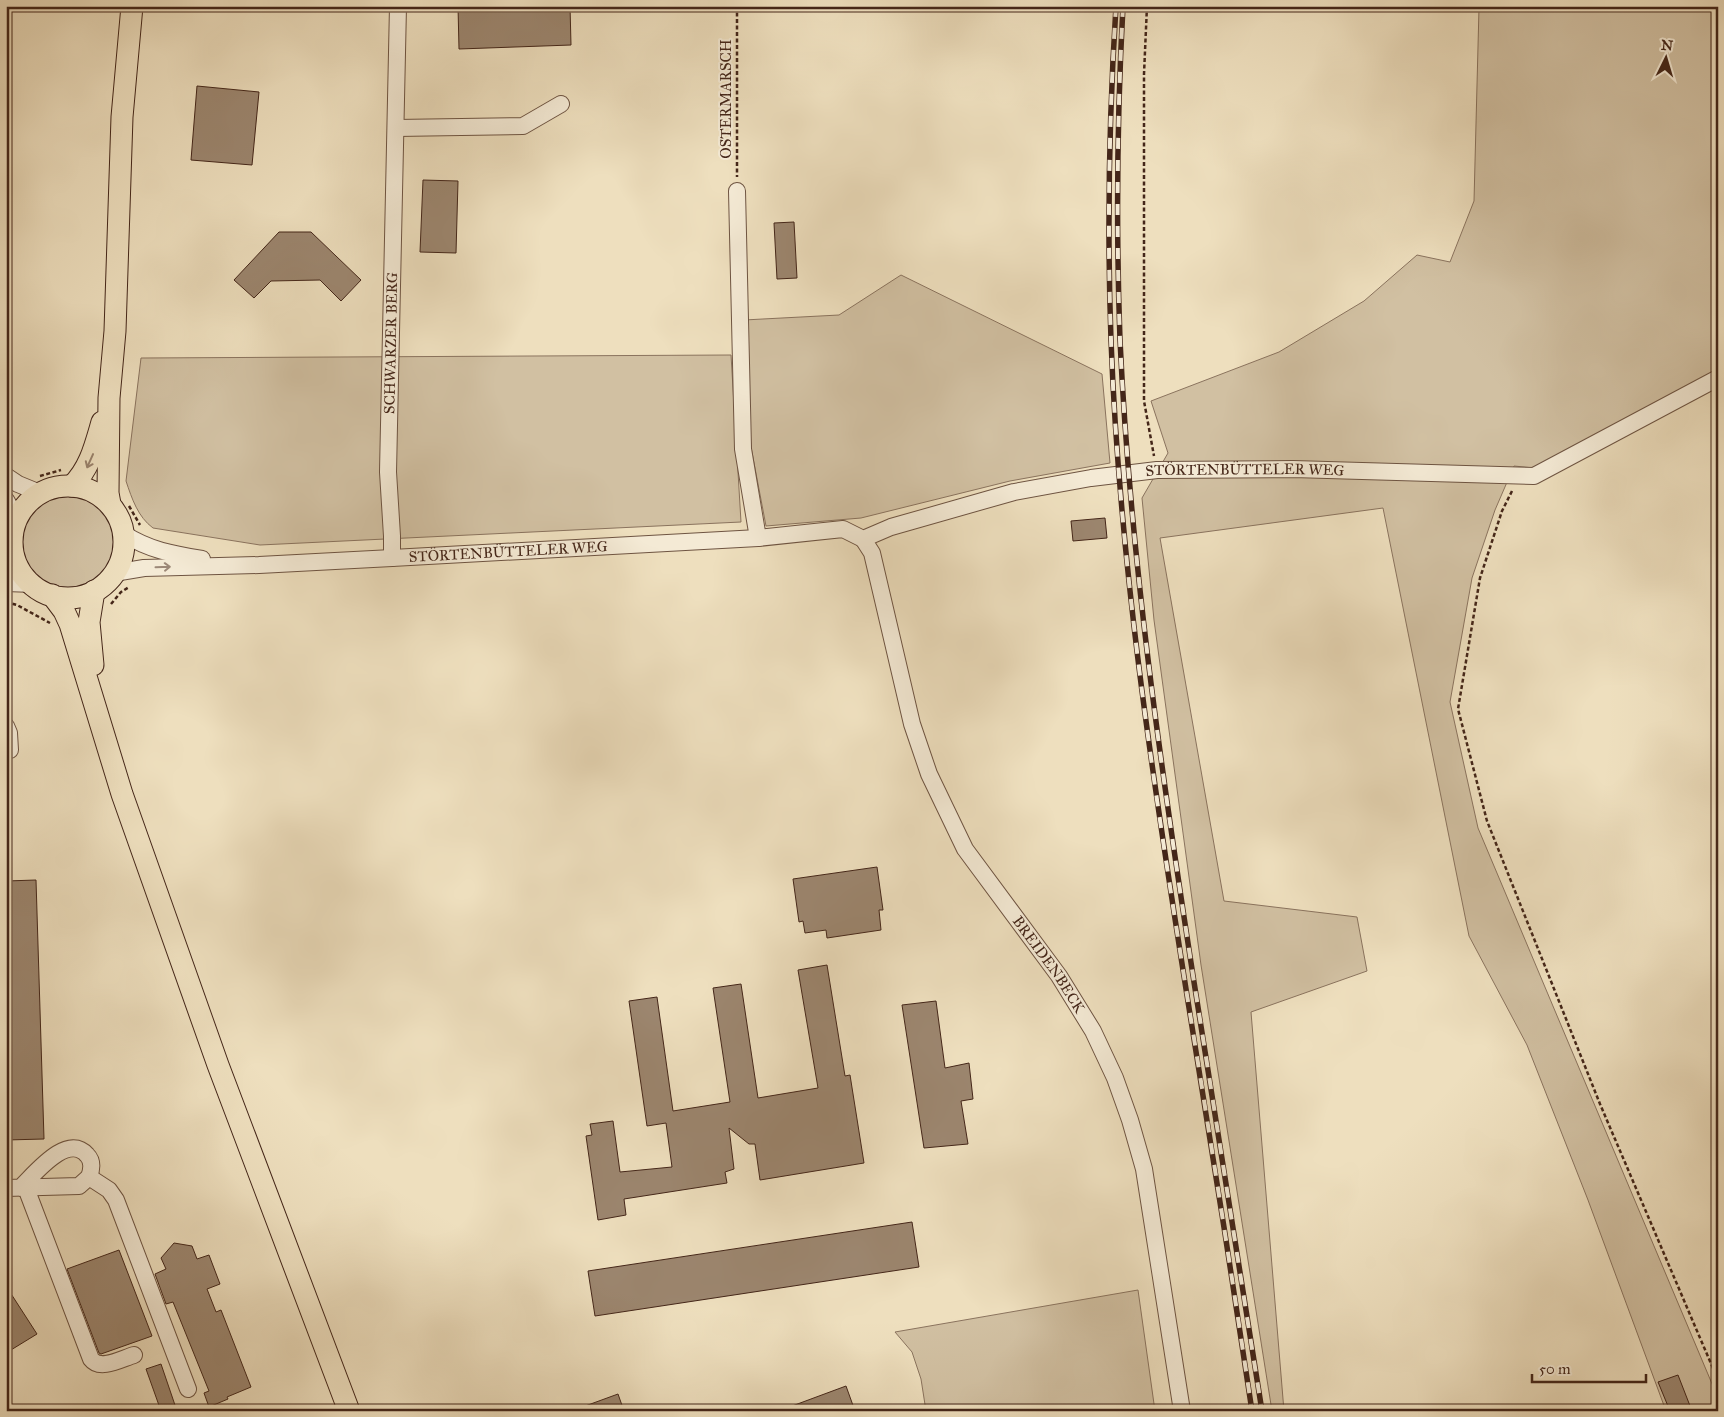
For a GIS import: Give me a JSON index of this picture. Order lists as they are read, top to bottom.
{
  "streets": {
    "street": ["SCHWARZER BERG", "STÖRTENBÜTTELER WEG", "BREIDENBECK"],
    "path": ["OSTERMARSCH"]
  },
  "crossings": [
    ["SCHWARZER BERG", "STÖRTENBÜTTELER WEG"],
    ["STÖRTENBÜTTELER WEG", "BREIDENBECK"]
  ],
  "scale_bar": "50 m",
  "north": "top"
}
